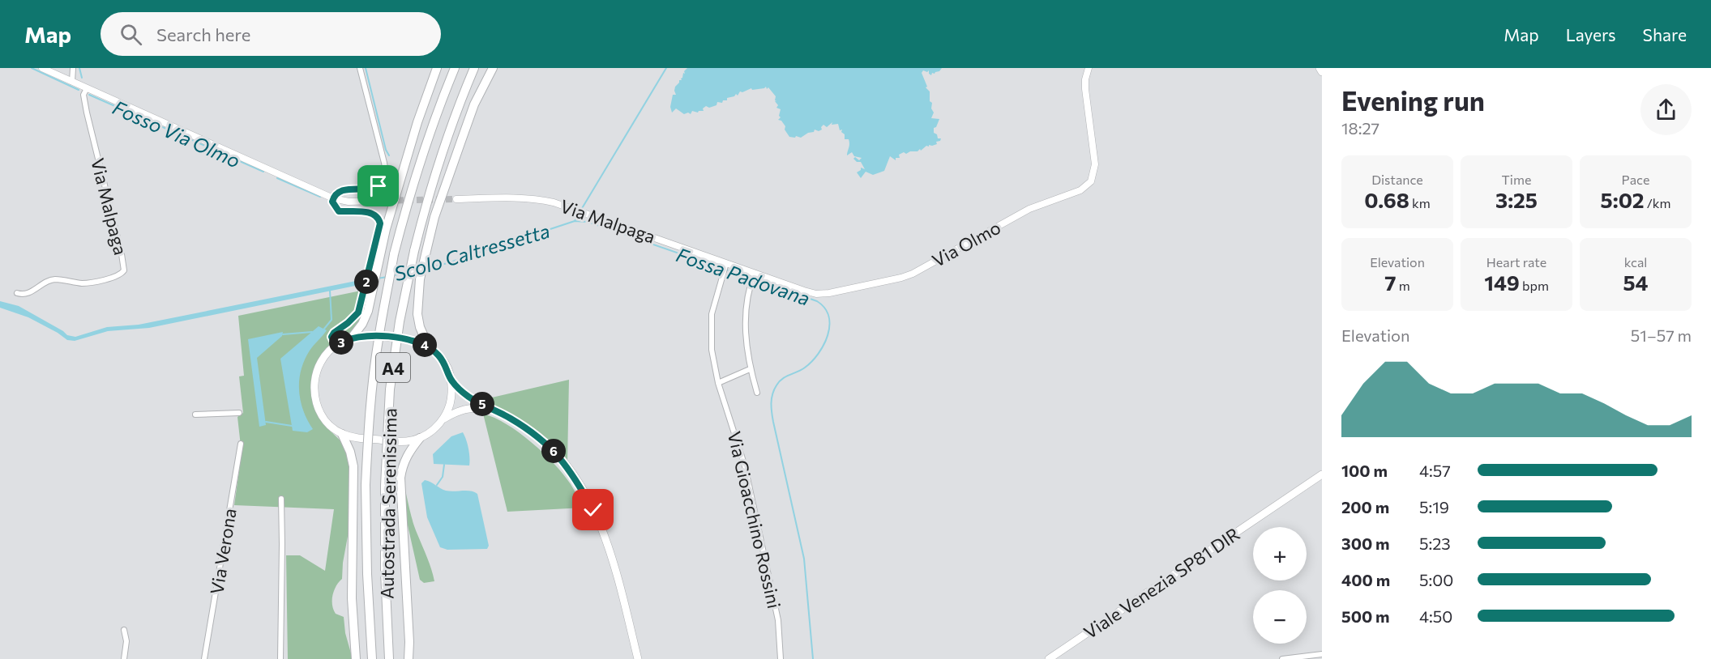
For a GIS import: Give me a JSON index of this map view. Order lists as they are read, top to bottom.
{
  "streets": {
    "highway": ["A4", "Autostrada Serenissima"],
    "main road": ["Viale Venezia SP81 DIR"],
    "street": [
      "Via Malpaga",
      "Via Olmo",
      "Via Gioacchino Rossini",
      "Via Verona"
    ]
  },
  "crossings": [
    ["Via Malpaga", "Via Olmo"],
    ["Via Malpaga", "Via Gioacchino Rossini"],
    ["Via Olmo", "Via Gioacchino Rossini"]
  ],
  "water": ["Fosso Via Olmo", "Scolo Caltressetta", "Fossa Padovana"],
  "page": {
    "header": "Map",
    "search": "Search here",
    "nav": ["Map", "Layers", "Share"],
    "heading": ["Evening run", "18:27"],
    "stats": [
      ["Distance", "0.68 km"],
      ["Time", "3:25"],
      ["Pace", "5:02 /km"],
      ["Elevation", "7 m"],
      ["Heart rate", "149 bpm"],
      ["kcal", "54"]
    ],
    "pins": [
      "2",
      "3",
      "4",
      "5",
      "6"
    ],
    "chart": ["Elevation", "51–57 m"],
    "list": [
      {
        "name": "100 m",
        "note": "4:57"
      },
      {
        "name": "200 m",
        "note": "5:19"
      },
      {
        "name": "300 m",
        "note": "5:23"
      },
      {
        "name": "400 m",
        "note": "5:00"
      },
      {
        "name": "500 m",
        "note": "4:50"
      }
    ],
    "map_buttons": ["+", "−"]
  }
}
